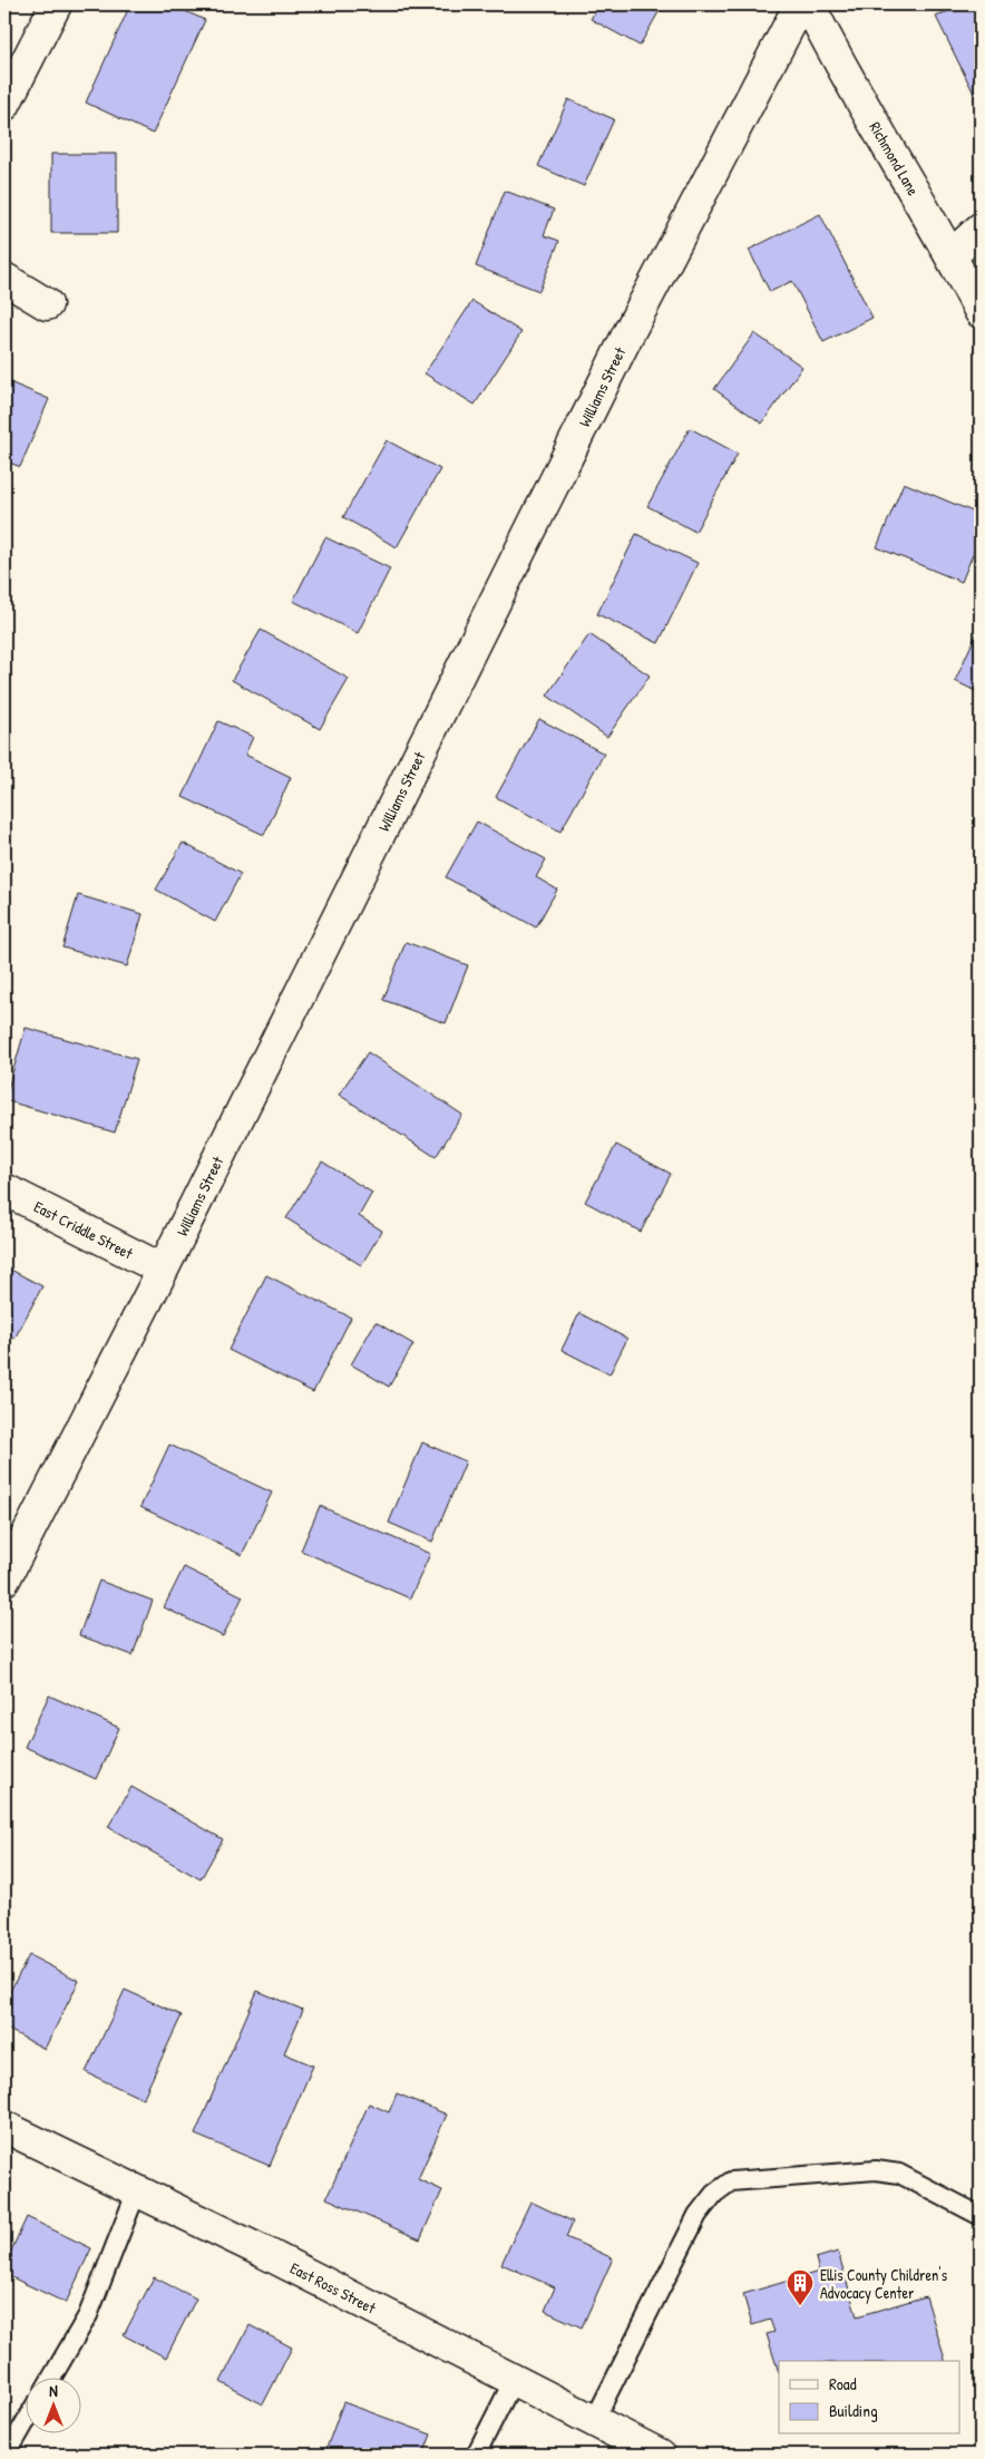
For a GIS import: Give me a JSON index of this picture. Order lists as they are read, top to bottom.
{
  "streets": {
    "street": [
      "Richmond Lane",
      "Williams Street",
      "East Criddle Street",
      "East Ross Street"
    ]
  },
  "crossings": [
    ["Williams Street", "East Criddle Street"]
  ],
  "places": {
    "building": ["Ellis County Children's Advocacy Center"]
  },
  "legend": ["Road", "Building"],
  "north": "top"
}
